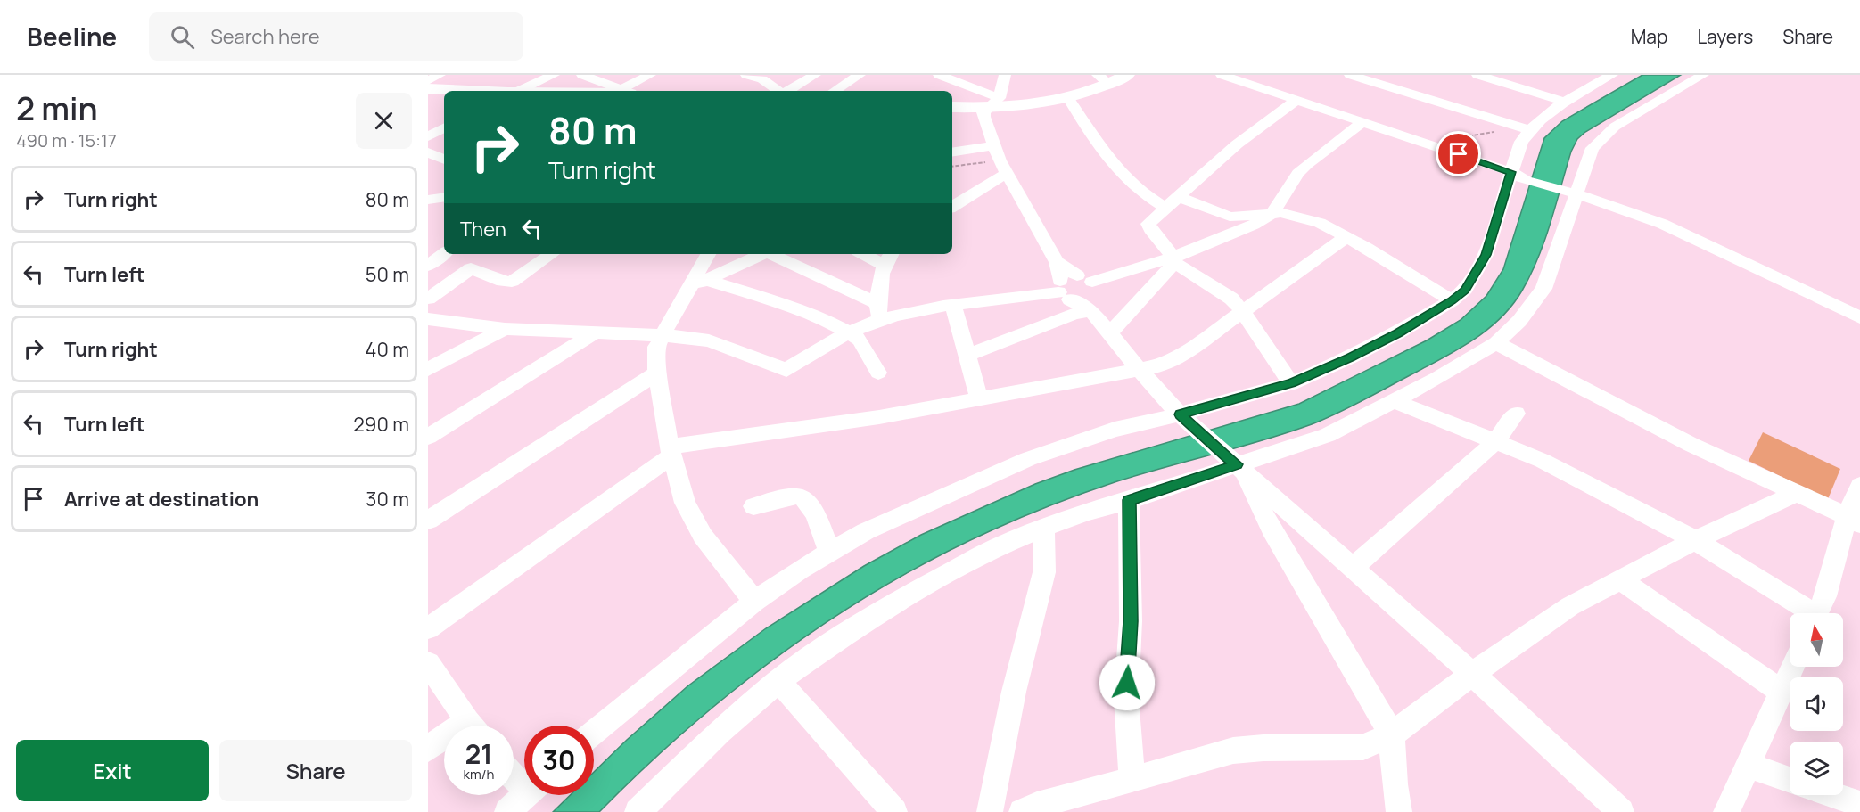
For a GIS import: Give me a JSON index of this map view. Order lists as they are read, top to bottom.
{
  "north": "top",
  "page": {
    "header": "Beeline",
    "search": "Search here",
    "nav": ["Map", "Layers", "Share"],
    "heading": ["2 min", "490 m · 15:17"],
    "turn": ["80 m", "Turn right"],
    "list": [
      {
        "name": "Turn right",
        "value": "80 m"
      },
      {
        "name": "Turn left",
        "value": "50 m"
      },
      {
        "name": "Turn right",
        "value": "40 m"
      },
      {
        "name": "Turn left",
        "value": "290 m"
      },
      {
        "name": "Arrive at destination",
        "value": "30 m"
      }
    ],
    "then": "Then",
    "speed": "21 km/h",
    "limit": "30",
    "buttons": ["Exit", "Share"]
  }
}
